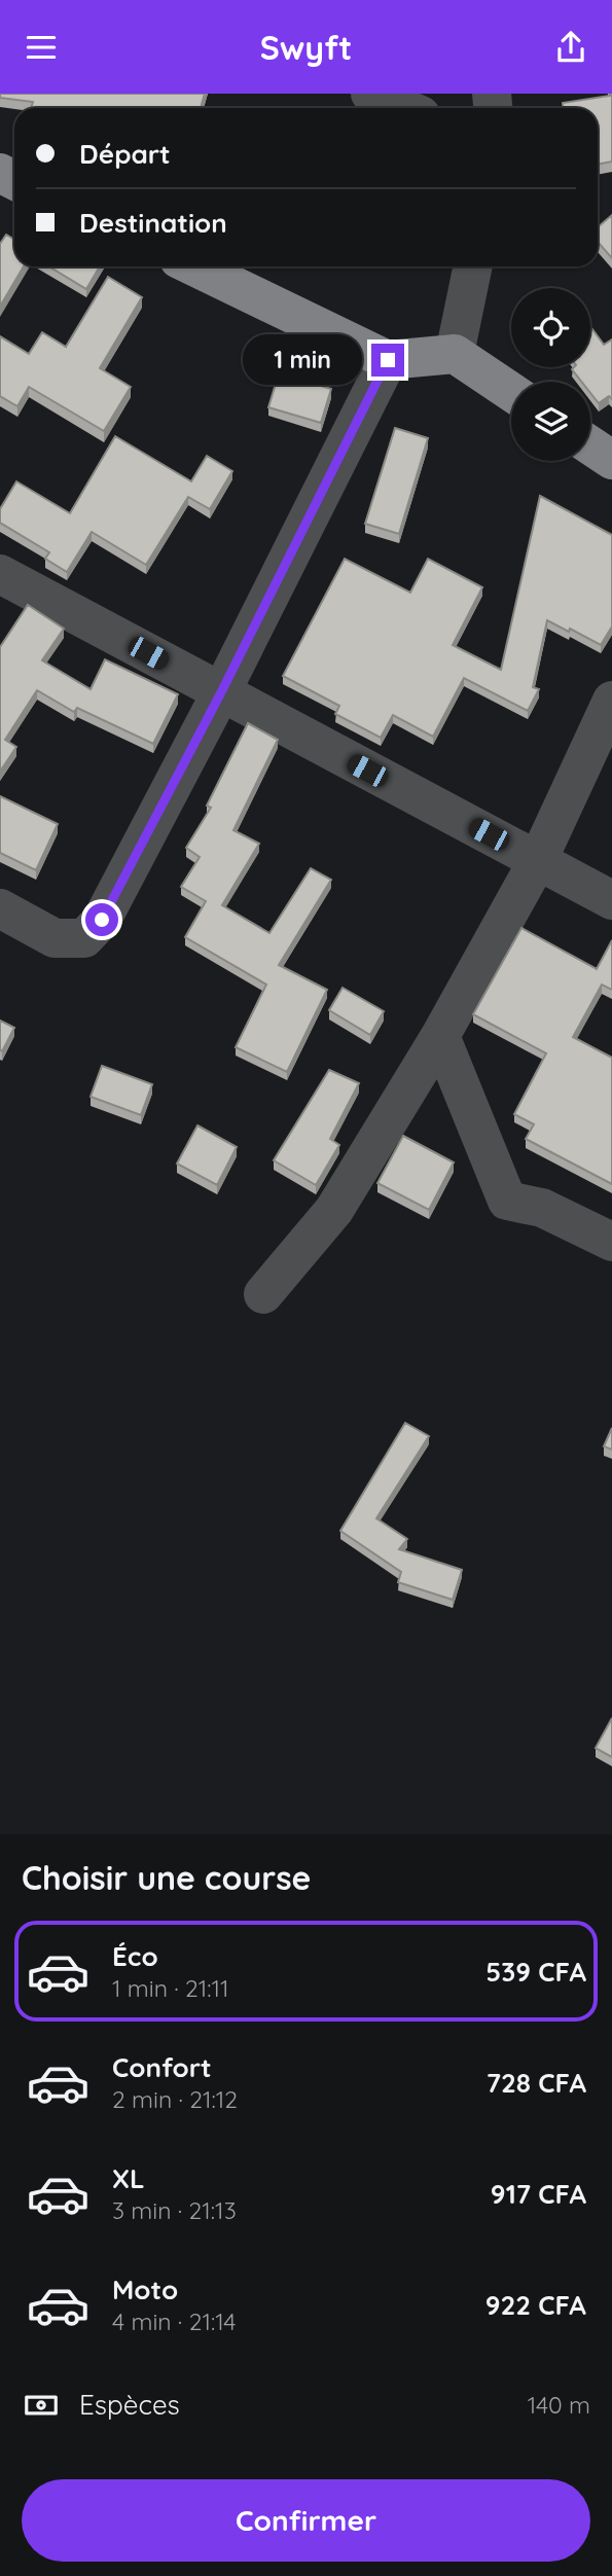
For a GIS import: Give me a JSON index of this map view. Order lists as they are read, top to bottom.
{
  "page": {
    "header": "Swyft",
    "banner": ["Départ", "Destination"],
    "bubble": "1 min",
    "heading": "Choisir une course",
    "list": [
      {
        "name": "Éco",
        "note": "1 min · 21:11",
        "value": "539 CFA"
      },
      {
        "name": "Confort",
        "note": "2 min · 21:12",
        "value": "728 CFA"
      },
      {
        "name": "XL",
        "note": "3 min · 21:13",
        "value": "917 CFA"
      },
      {
        "name": "Moto",
        "note": "4 min · 21:14",
        "value": "922 CFA"
      }
    ],
    "pay": ["Espèces", "140 m"],
    "buttons": "Confirmer"
  }
}
